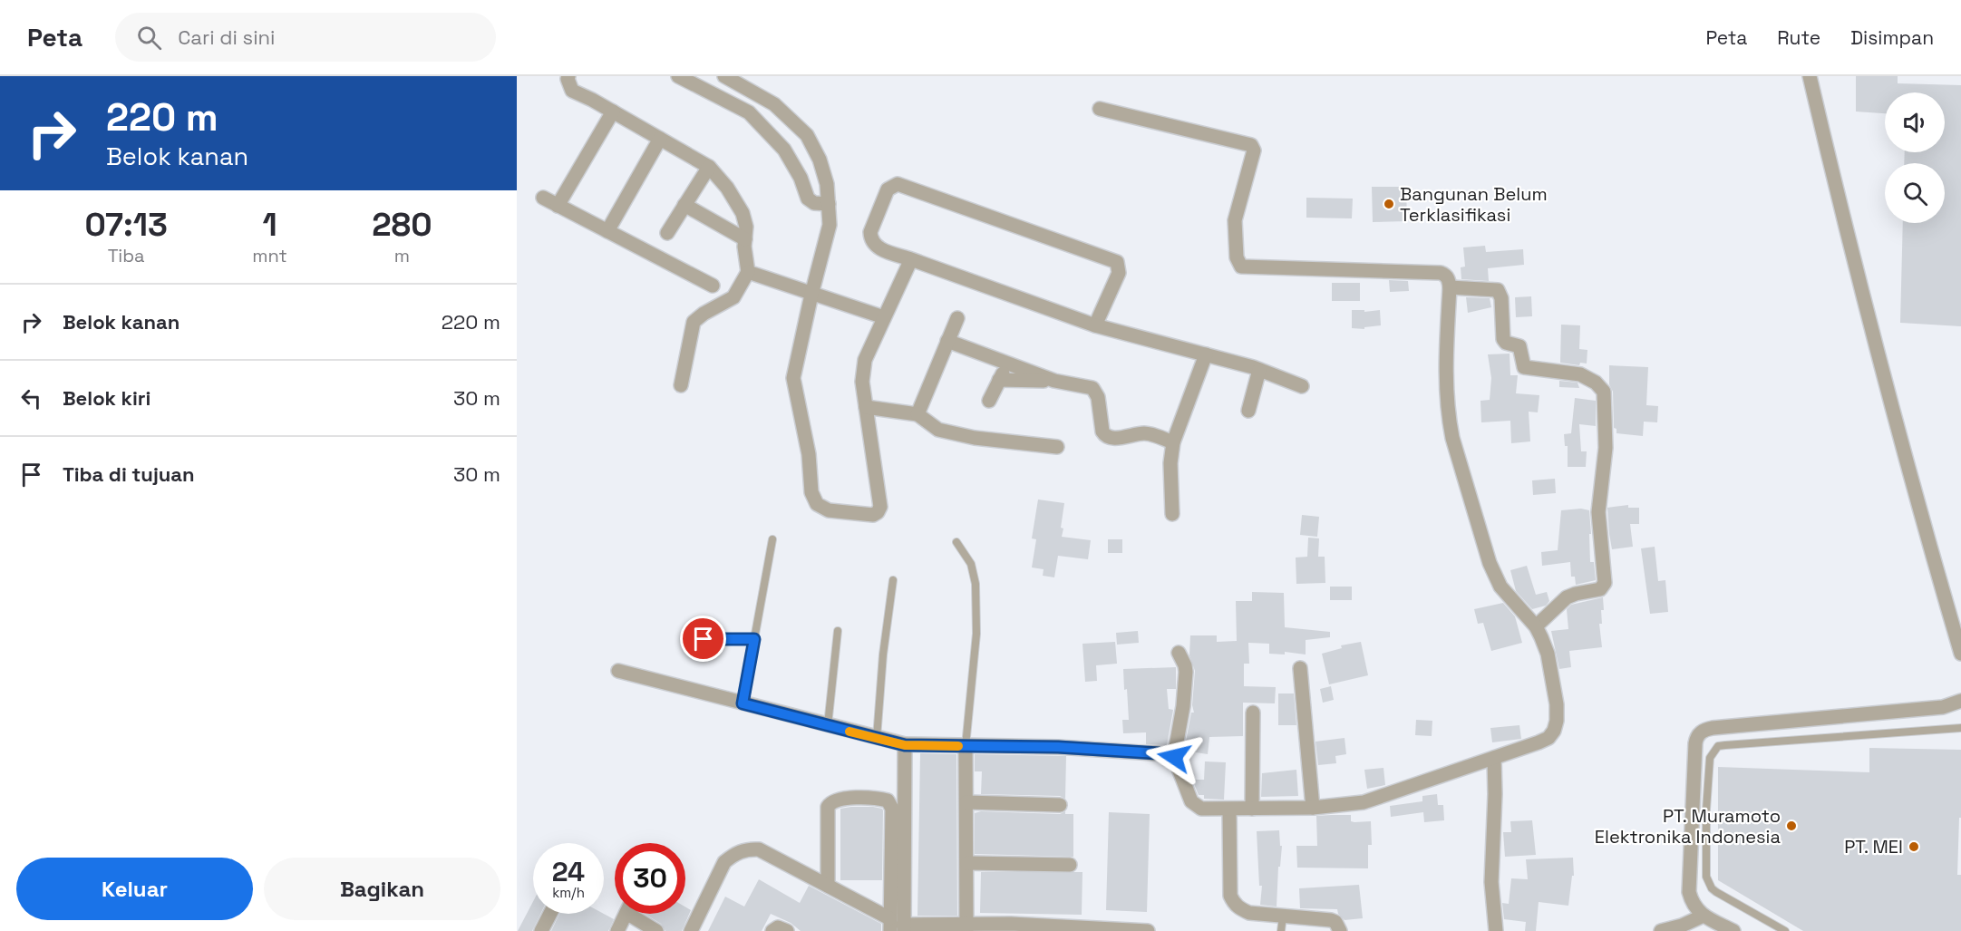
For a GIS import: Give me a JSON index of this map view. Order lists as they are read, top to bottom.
{
  "places": ["Bangunan Belum Terklasifikasi", "PT. Muramoto Elektronika Indonesia", "PT. MEI"],
  "page": {
    "header": "Peta",
    "search": "Cari di sini",
    "nav": ["Peta", "Rute", "Disimpan"],
    "turn": ["220 m", "Belok kanan"],
    "eta": [
      "07:13",
      "Tiba",
      "1",
      "mnt",
      "280",
      "m"
    ],
    "list": [
      {
        "name": "Belok kanan",
        "value": "220 m"
      },
      {
        "name": "Belok kiri",
        "value": "30 m"
      },
      {
        "name": "Tiba di tujuan",
        "value": "30 m"
      }
    ],
    "speed": "24 km/h",
    "limit": "30",
    "buttons": ["Keluar", "Bagikan"]
  }
}
